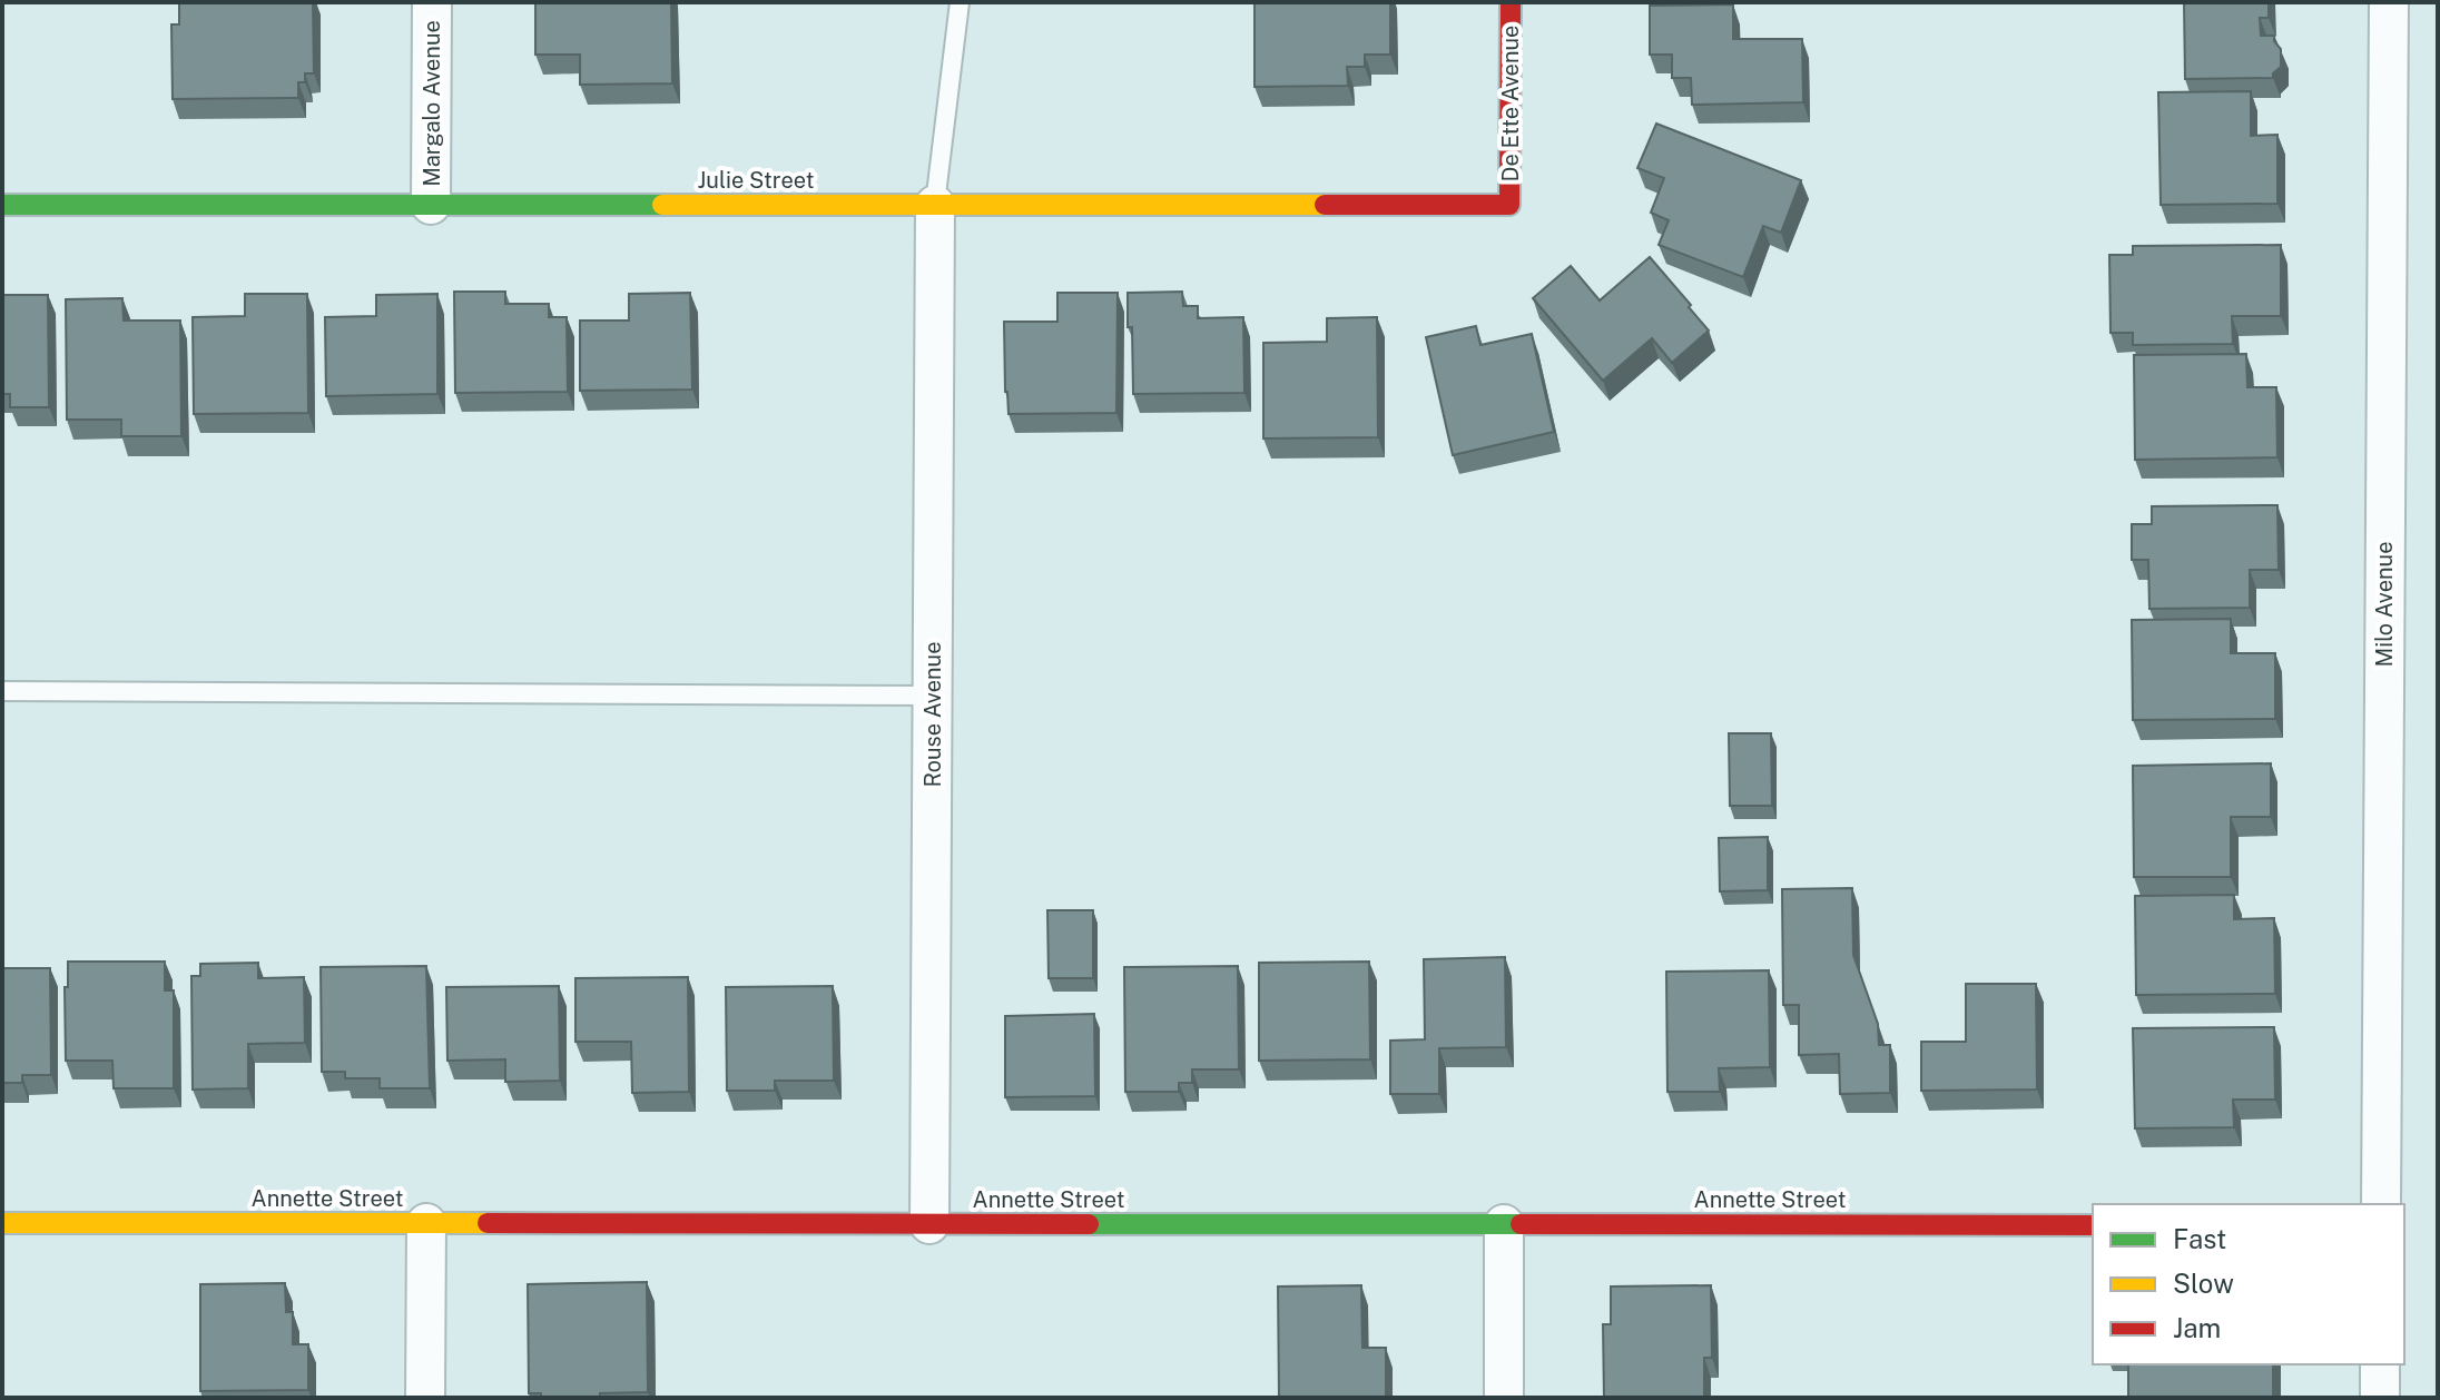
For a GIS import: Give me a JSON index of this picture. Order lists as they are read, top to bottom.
{
  "streets": {
    "street": [
      "Margalo Avenue",
      "De Ette Avenue",
      "Julie Street",
      "Milo Avenue",
      "Rouse Avenue",
      "Annette Street"
    ]
  },
  "crossings": [
    ["Margalo Avenue", "Julie Street"],
    ["De Ette Avenue", "Julie Street"],
    ["Julie Street", "Rouse Avenue"],
    ["Rouse Avenue", "Annette Street"]
  ],
  "legend": ["Fast", "Slow", "Jam"]
}
